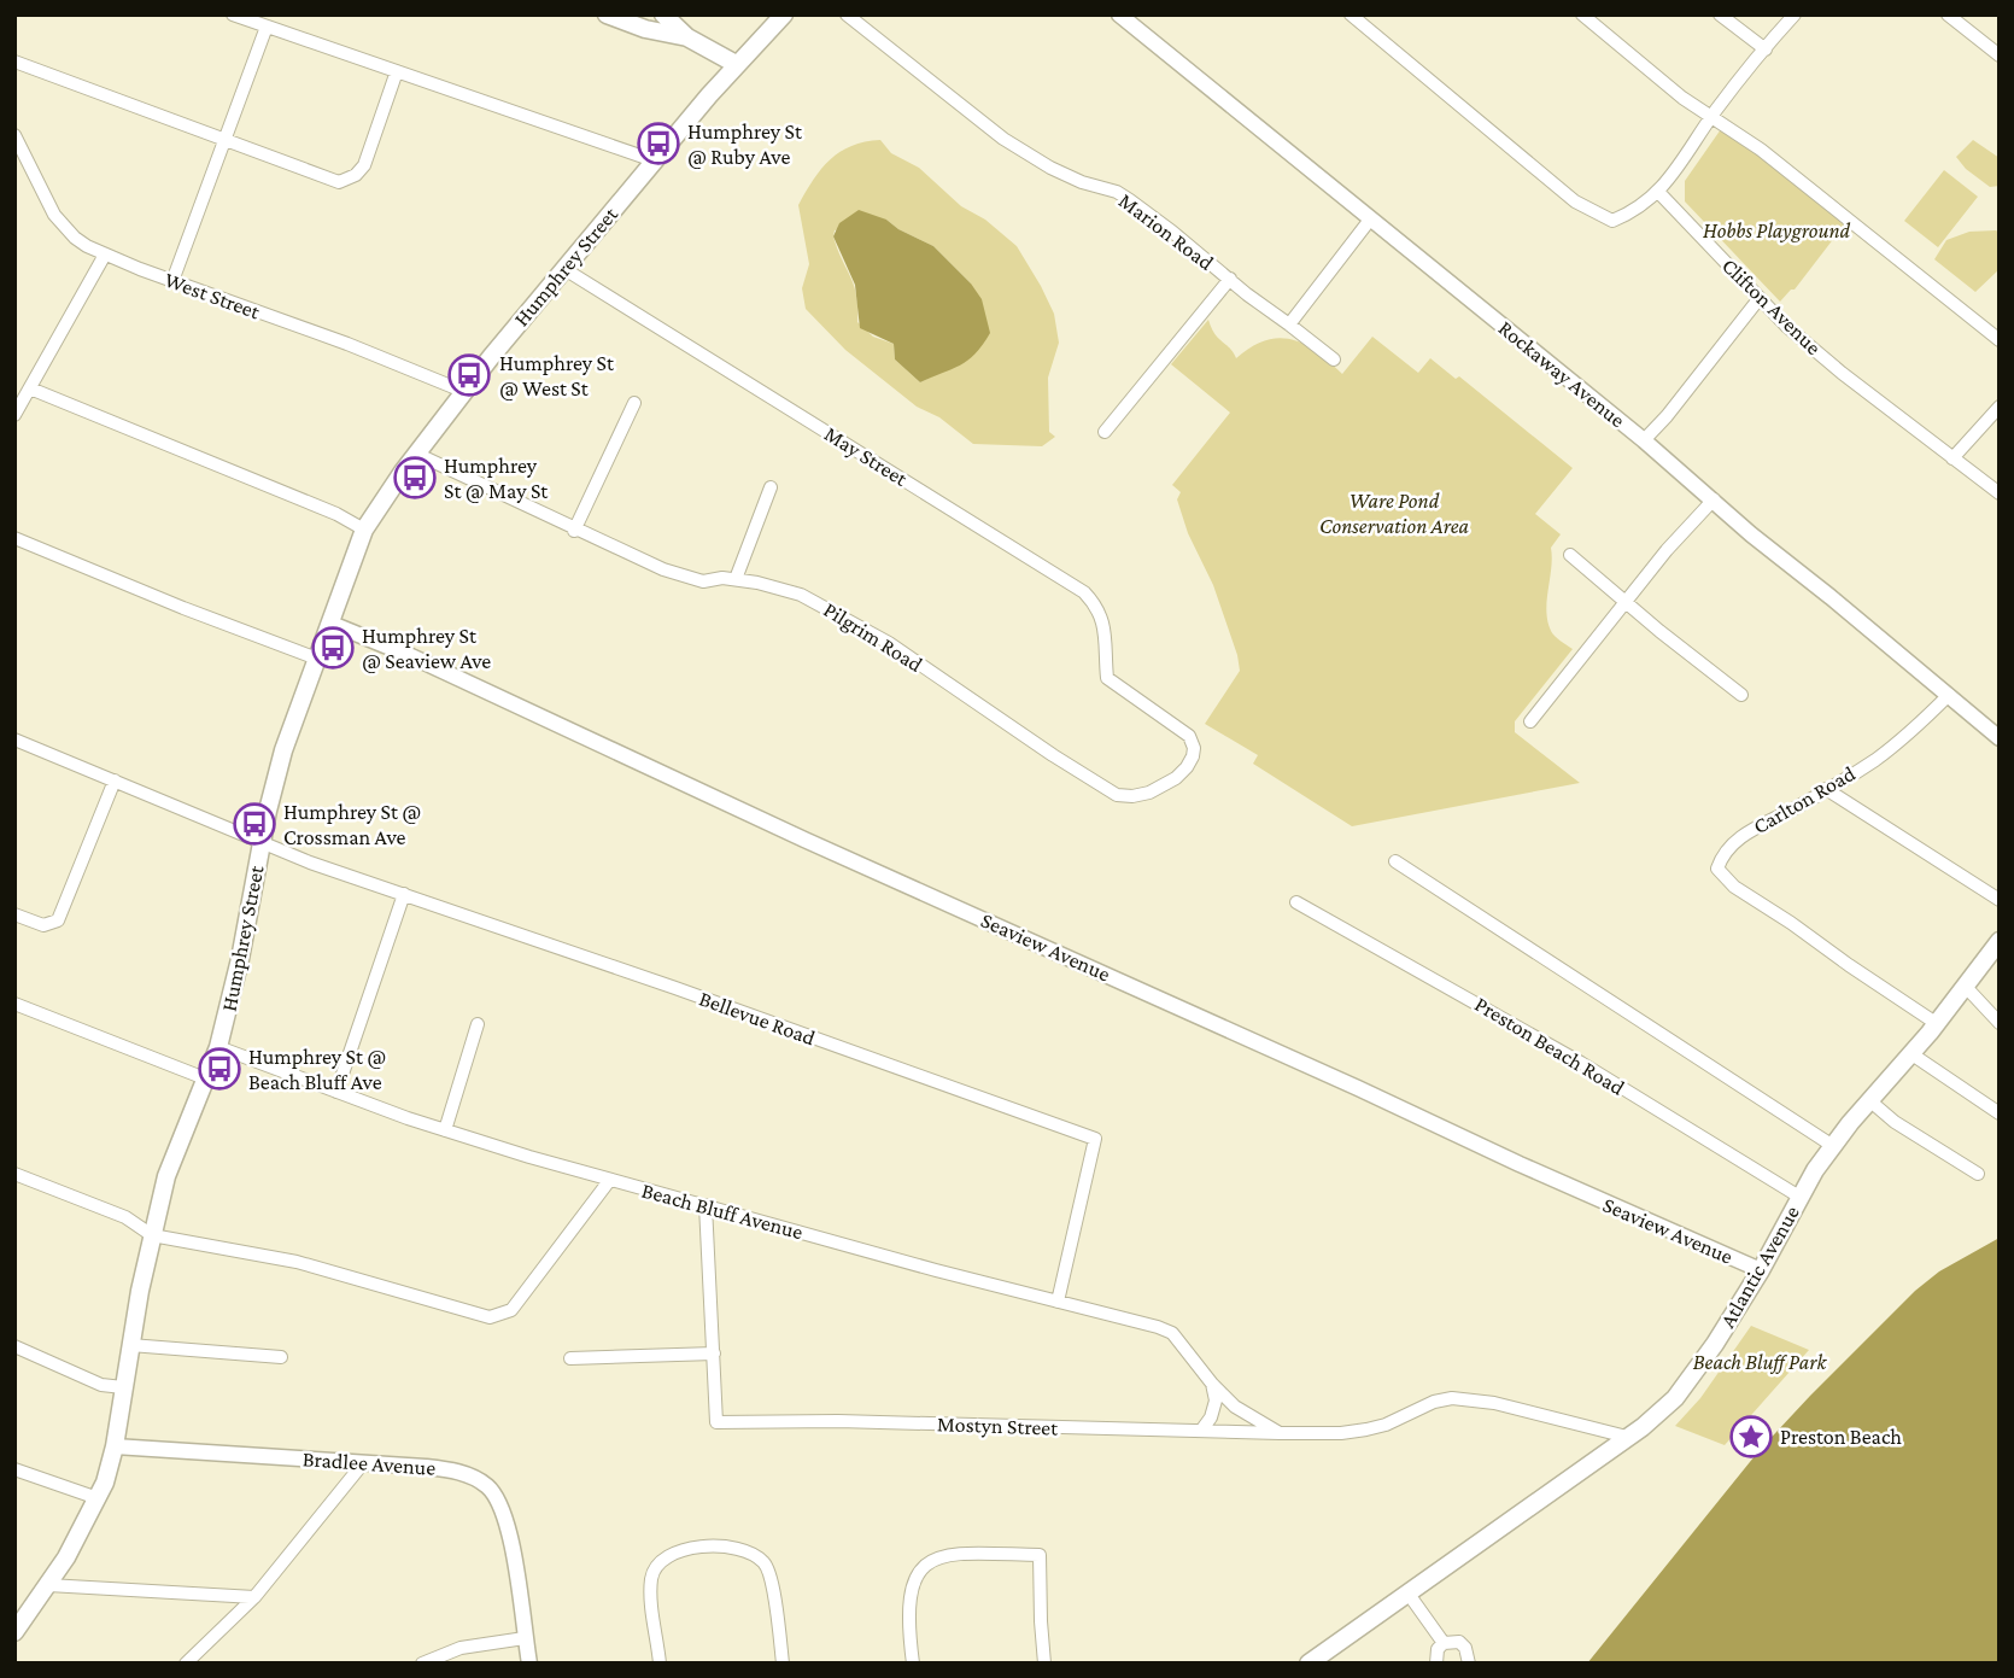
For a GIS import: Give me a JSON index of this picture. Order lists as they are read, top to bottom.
{
  "streets": {
    "main road": ["Humphrey Street", "Atlantic Avenue"],
    "street": [
      "Marion Road",
      "West Street",
      "Clifton Avenue",
      "Rockaway Avenue",
      "May Street",
      "Pilgrim Road",
      "Carlton Road",
      "Seaview Avenue",
      "Bellevue Road",
      "Preston Beach Road",
      "Beach Bluff Avenue",
      "Mostyn Street",
      "Bradlee Avenue"
    ]
  },
  "crossings": [
    ["Humphrey Street", "West Street"],
    ["Humphrey Street", "May Street"],
    ["Humphrey Street", "Pilgrim Road"],
    ["Humphrey Street", "Seaview Avenue"],
    ["Humphrey Street", "Bellevue Road"],
    ["Humphrey Street", "Beach Bluff Avenue"],
    ["Humphrey Street", "Bradlee Avenue"],
    ["Rockaway Avenue", "Carlton Road"],
    ["May Street", "Pilgrim Road"],
    ["Carlton Road", "Atlantic Avenue"],
    ["Seaview Avenue", "Atlantic Avenue"],
    ["Bellevue Road", "Beach Bluff Avenue"],
    ["Preston Beach Road", "Atlantic Avenue"],
    ["Beach Bluff Avenue", "Mostyn Street"]
  ],
  "parks": ["Hobbs Playground", "Ware Pond Conservation Area", "Beach Bluff Park"],
  "places": {
    "bus stop": [
      "Humphrey St @ Ruby Ave",
      "Humphrey St @ West St",
      "Humphrey St @ May St",
      "Humphrey St @ Seaview Ave",
      "Humphrey St @ Crossman Ave",
      "Humphrey St @ Beach Bluff Ave"
    ],
    "place": ["Preston Beach"]
  }
}
